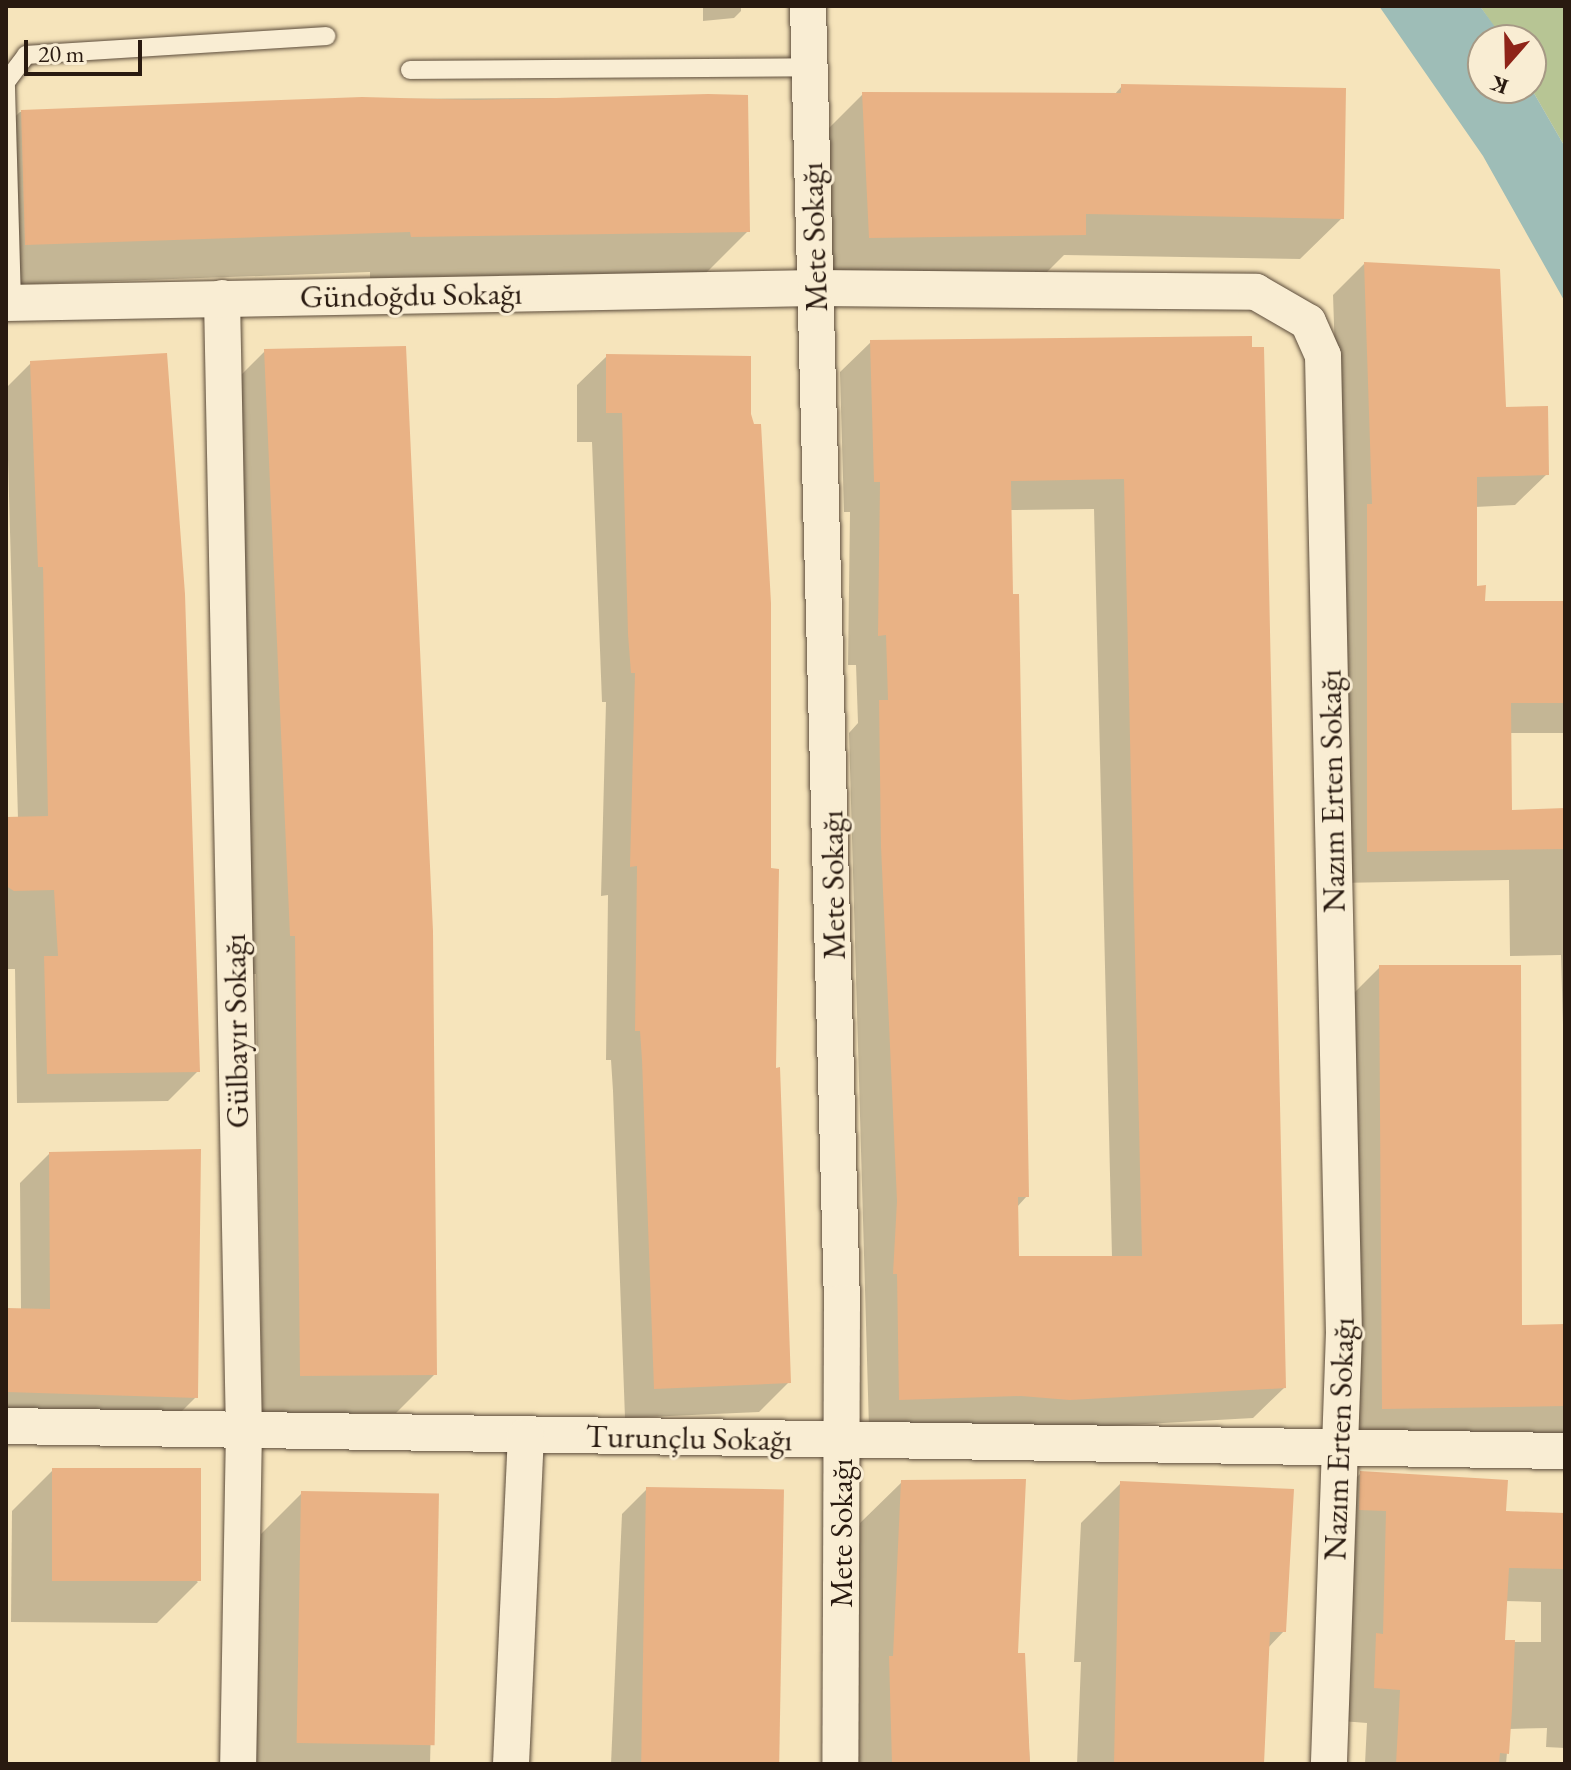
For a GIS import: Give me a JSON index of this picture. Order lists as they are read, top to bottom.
{
  "streets": {
    "street": [
      "Mete Sokağı",
      "Gündoğdu Sokağı",
      "Nazım Erten Sokağı",
      "Gülbayır Sokağı",
      "Turunçlu Sokağı"
    ]
  },
  "crossings": [
    ["Mete Sokağı", "Gündoğdu Sokağı"],
    ["Mete Sokağı", "Nazım Erten Sokağı"],
    ["Mete Sokağı", "Turunçlu Sokağı"],
    ["Gündoğdu Sokağı", "Nazım Erten Sokağı"],
    ["Gündoğdu Sokağı", "Gülbayır Sokağı"],
    ["Nazım Erten Sokağı", "Turunçlu Sokağı"],
    ["Gülbayır Sokağı", "Turunçlu Sokağı"]
  ],
  "scale_bar": "20 m",
  "north": "bottom"
}
